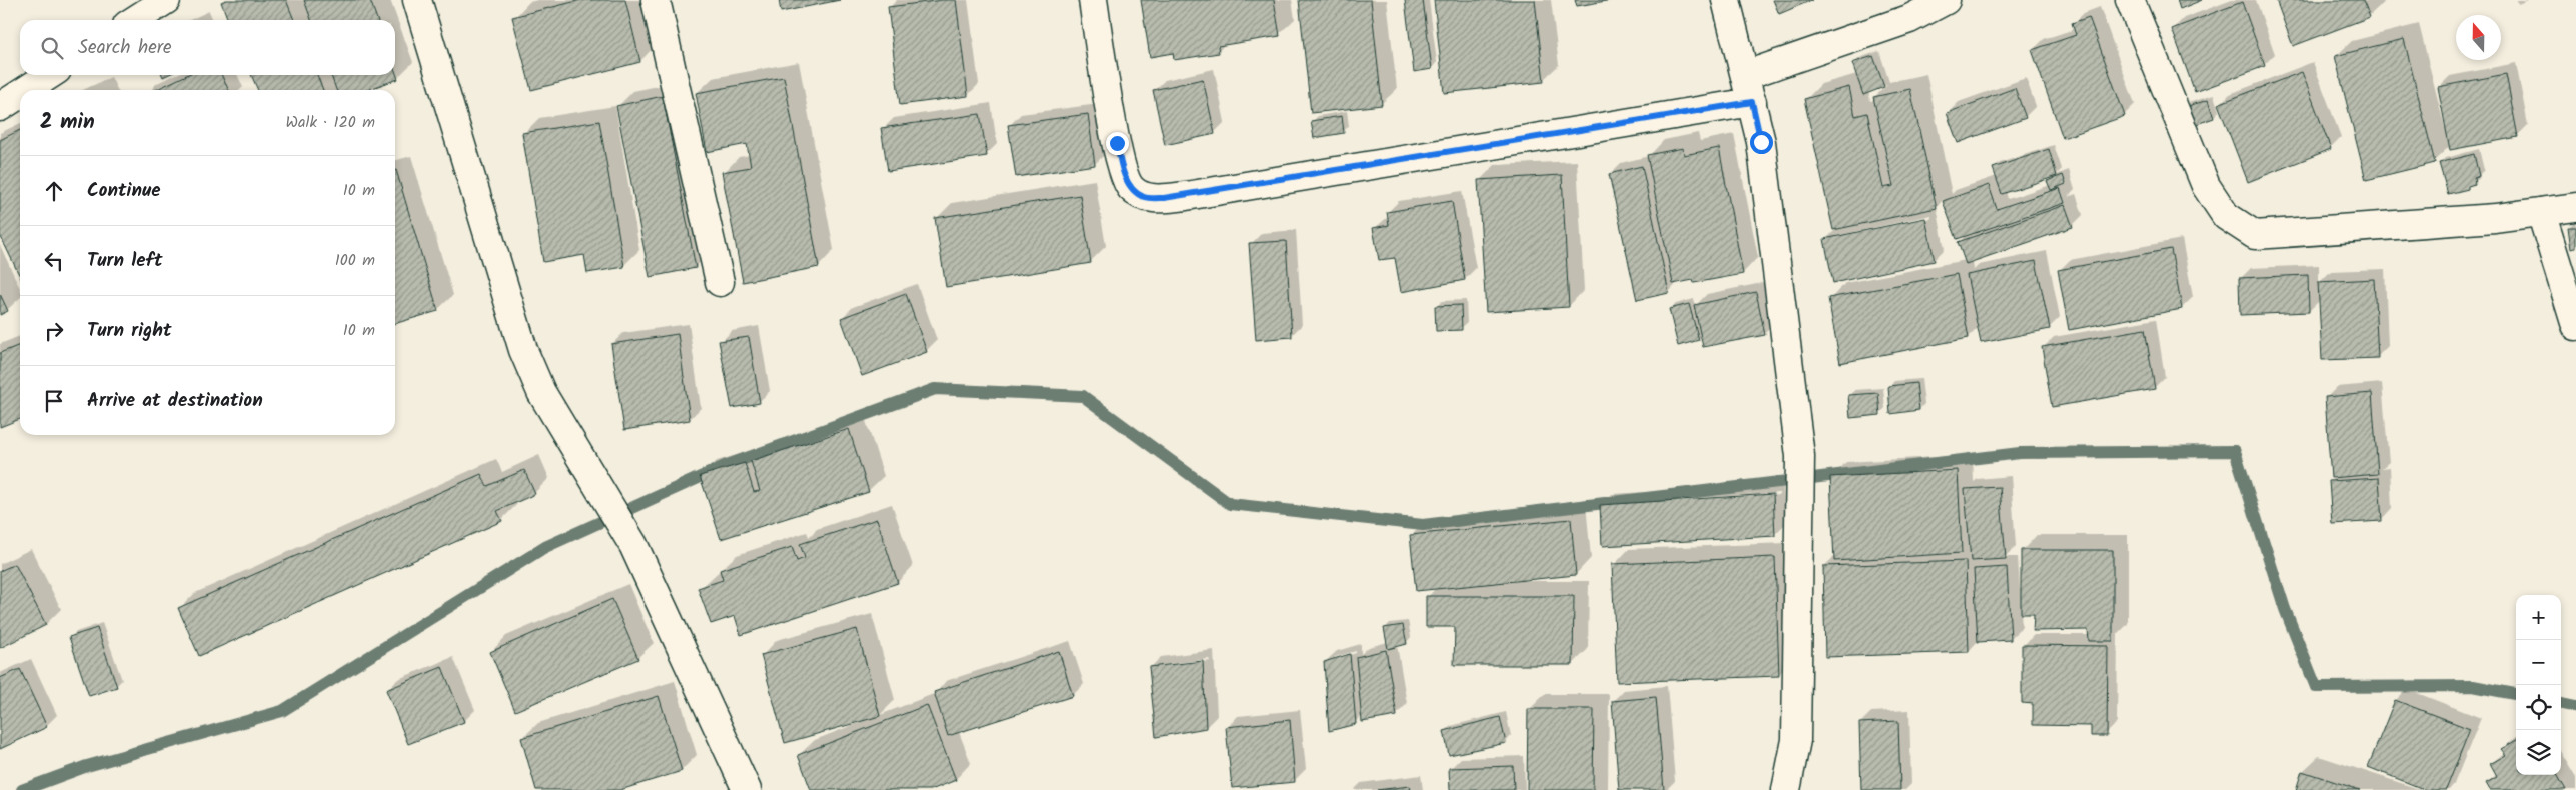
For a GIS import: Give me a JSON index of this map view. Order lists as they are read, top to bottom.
{
  "north": "top",
  "page": {
    "search": "Search here",
    "heading": ["2 min", "Walk · 120 m"],
    "list": [
      ["Continue", "10 m"],
      ["Turn left", "100 m"],
      ["Turn right", "10 m"],
      "Arrive at destination"
    ],
    "map_buttons": ["+", "−"]
  }
}
